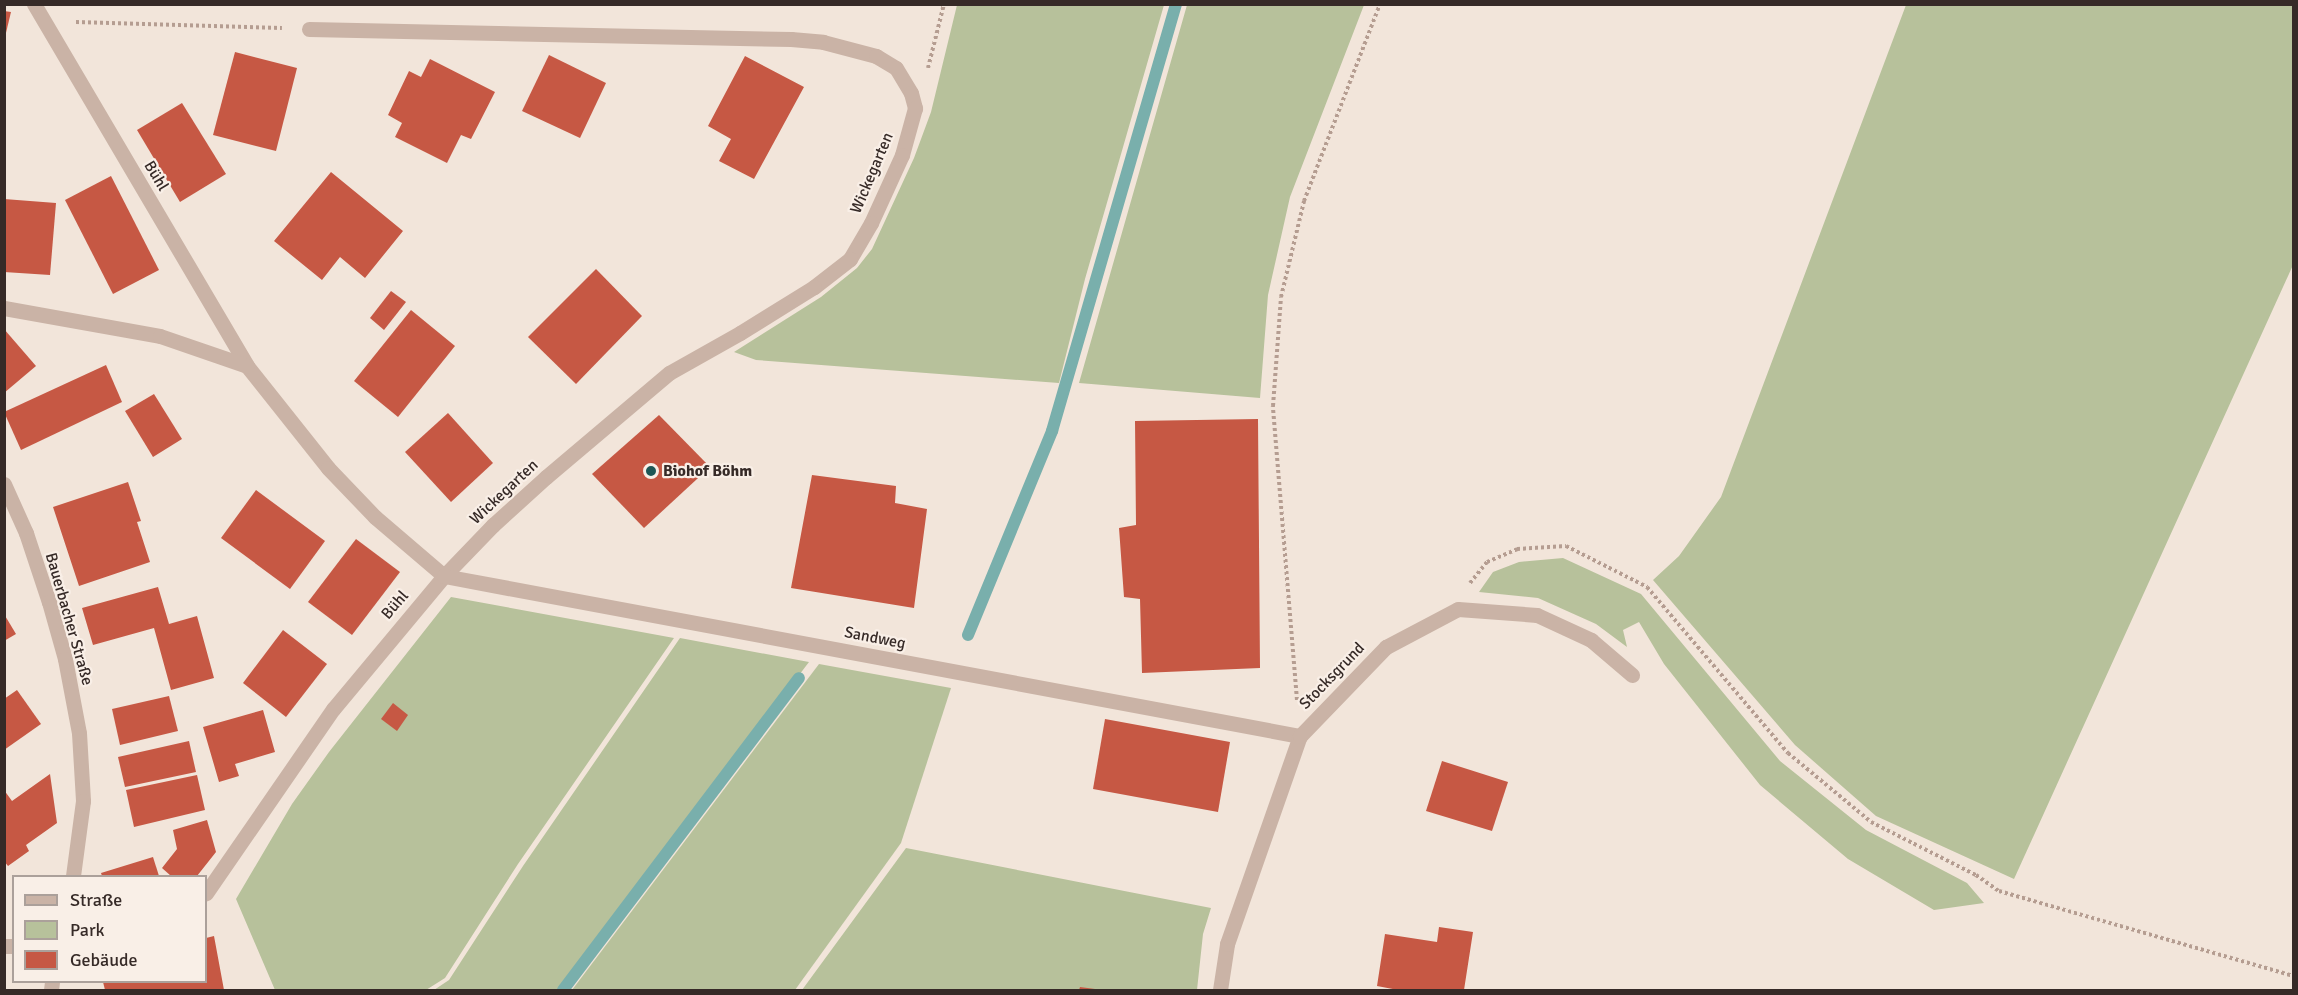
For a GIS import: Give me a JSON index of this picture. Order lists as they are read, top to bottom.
{
  "streets": {
    "street": [
      "Wickegarten",
      "Bühl",
      "Bauerbacher Straße",
      "Sandweg",
      "Stocksgrund"
    ]
  },
  "crossings": [
    ["Wickegarten", "Bühl"],
    ["Wickegarten", "Sandweg"],
    ["Bühl", "Sandweg"],
    ["Sandweg", "Stocksgrund"]
  ],
  "places": ["Biohof Böhm"],
  "legend": ["Straße", "Park", "Gebäude"]
}
